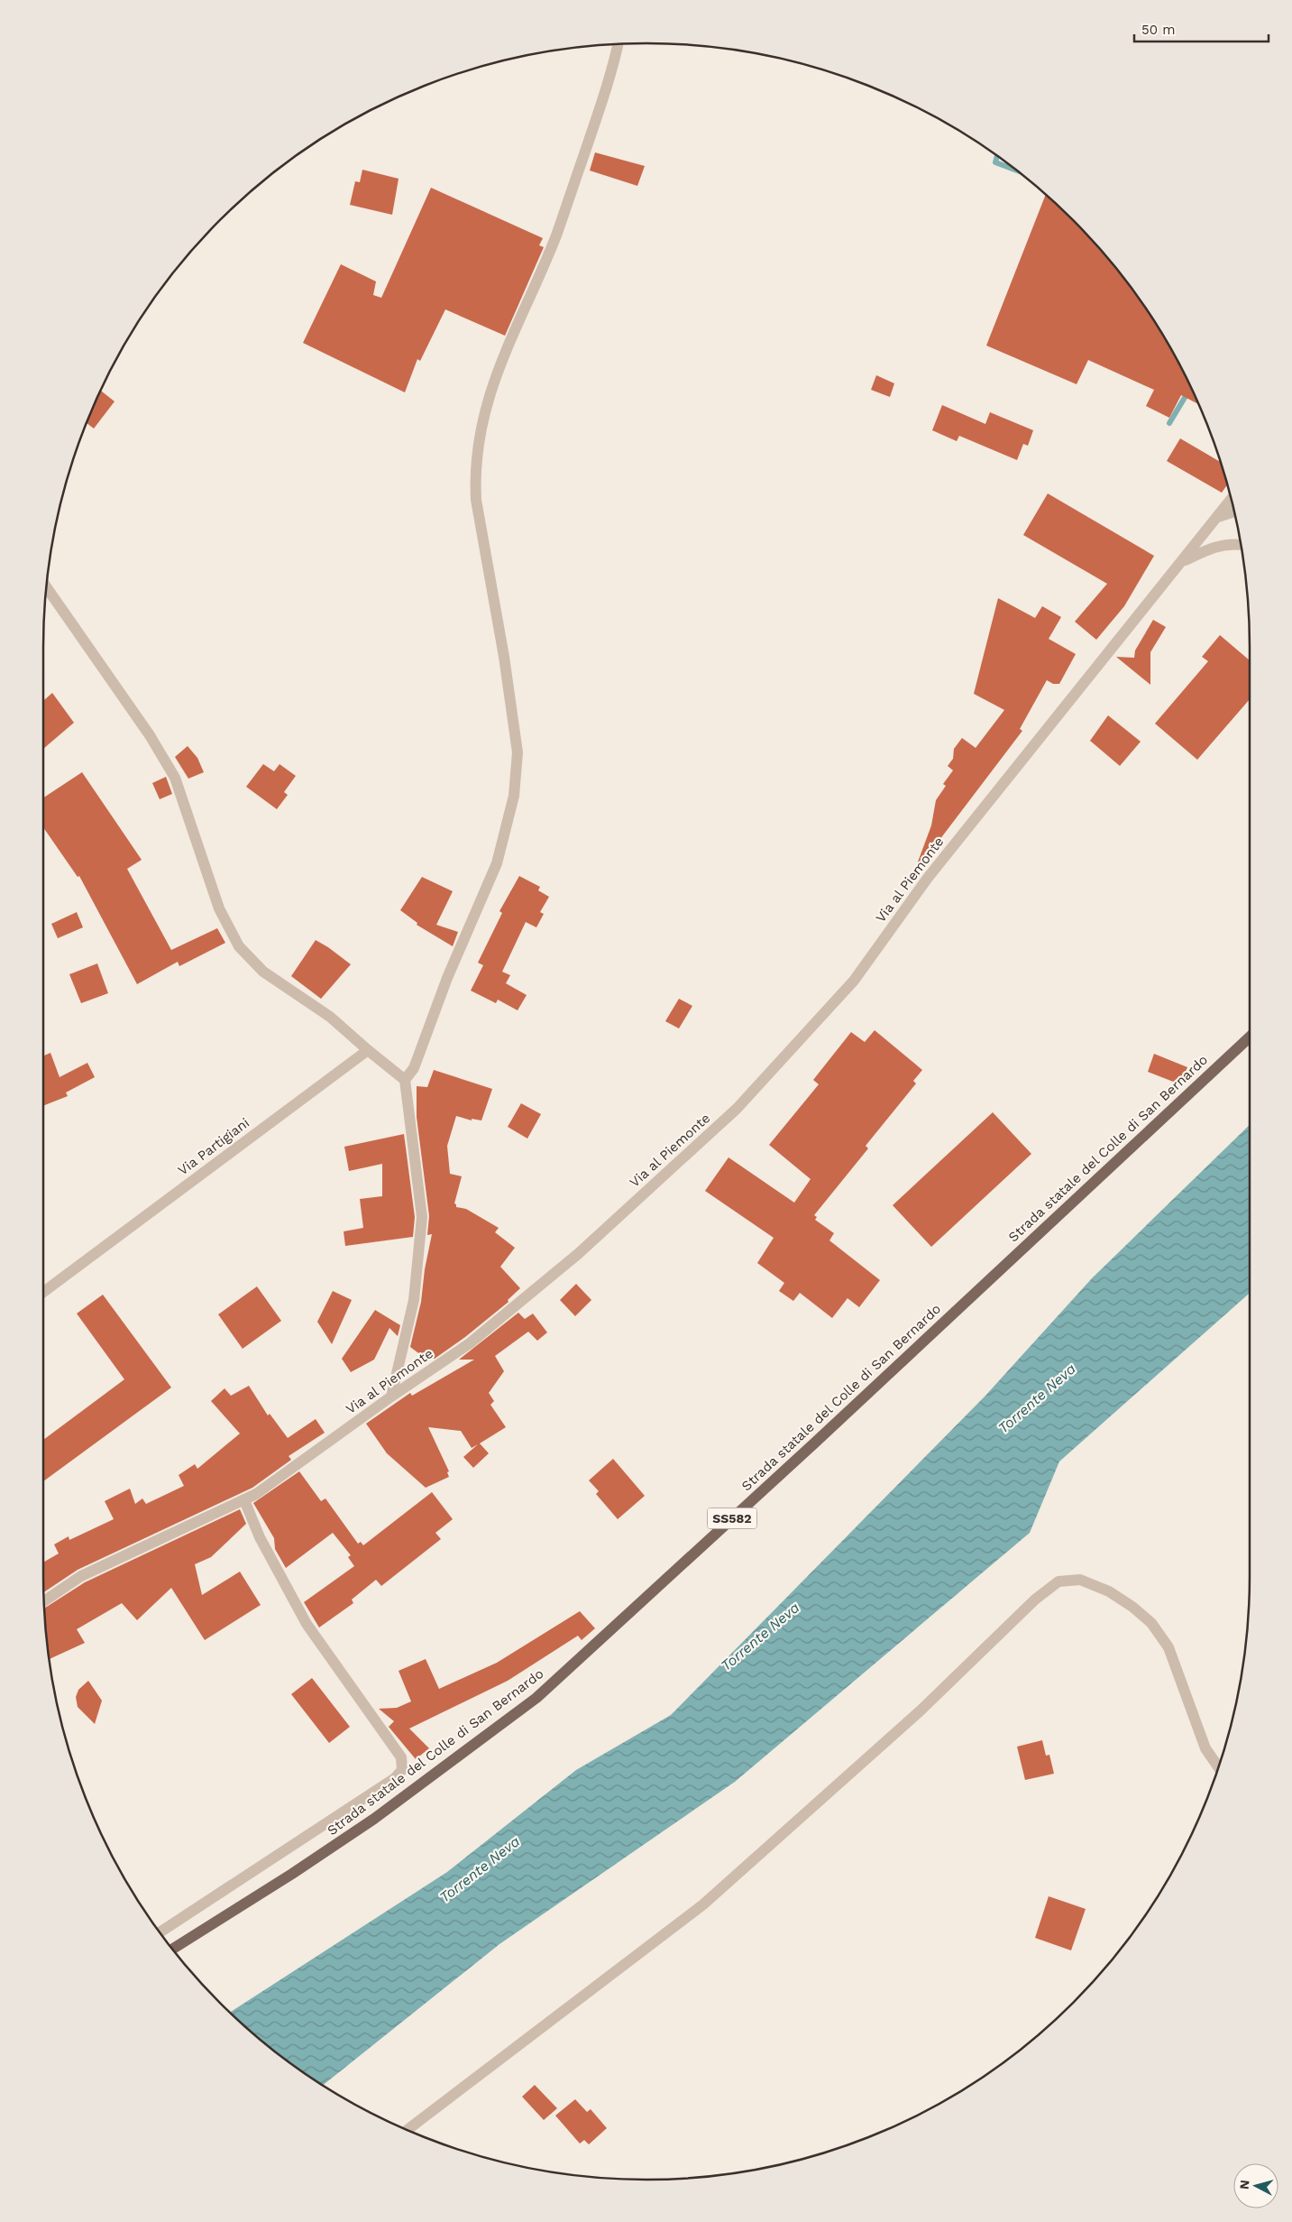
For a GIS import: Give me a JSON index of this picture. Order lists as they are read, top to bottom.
{
  "streets": {
    "main road": ["Strada statale del Colle di San Bernardo", "SS582"],
    "street": ["Via al Piemonte", "Via Partigiani"]
  },
  "water": ["Torrente Neva"],
  "scale_bar": "50 m",
  "north": "left"
}
